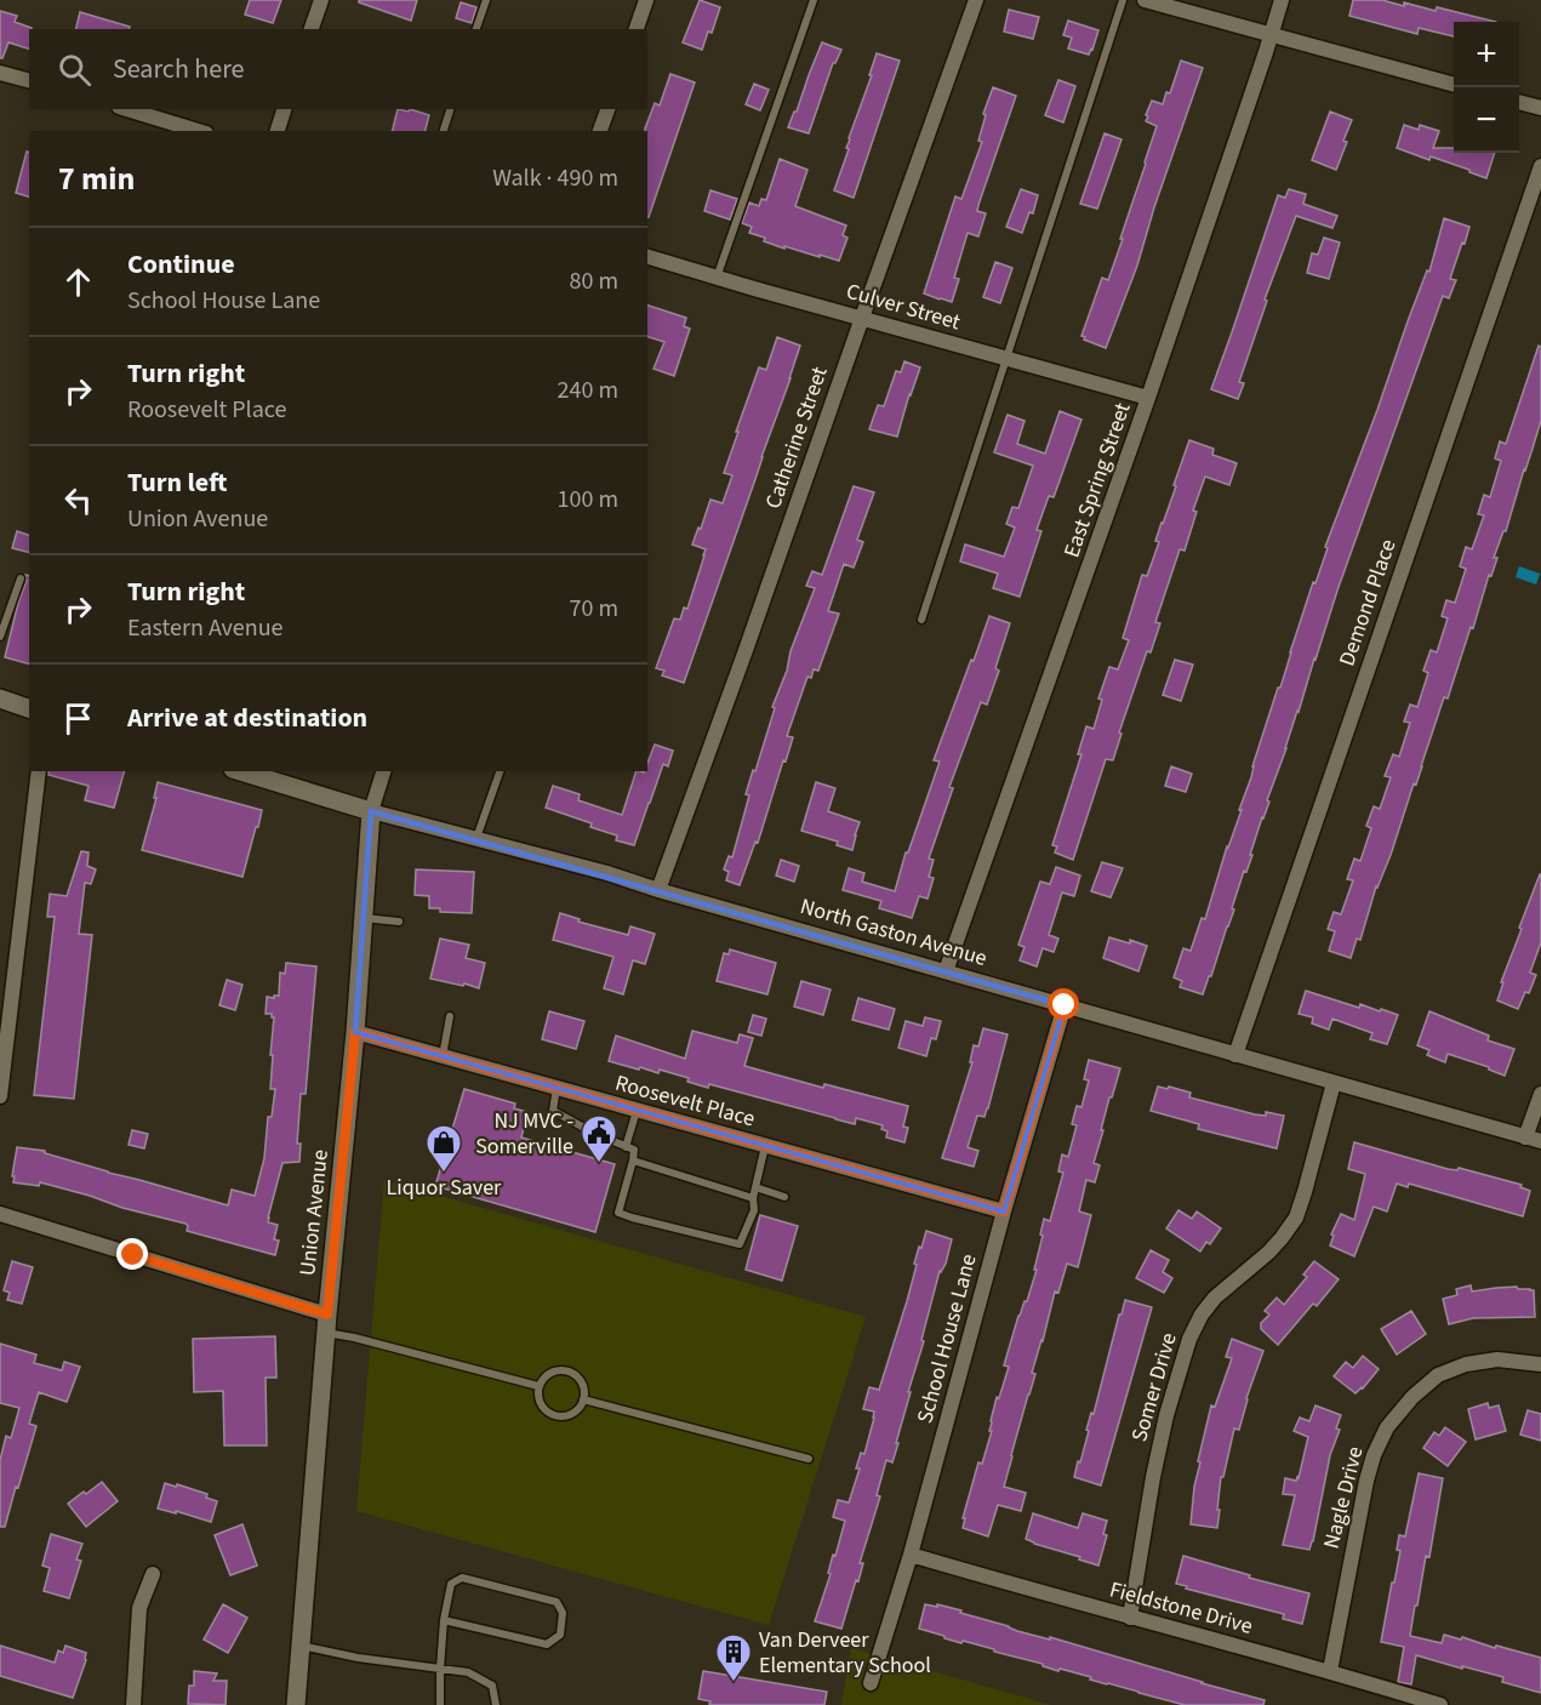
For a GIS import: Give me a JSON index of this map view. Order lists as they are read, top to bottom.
{
  "streets": {
    "street": [
      "Culver Street",
      "Catherine Street",
      "East Spring Street",
      "Demond Place",
      "North Gaston Avenue",
      "Roosevelt Place",
      "Union Avenue",
      "School House Lane",
      "Somer Drive",
      "Nagle Drive",
      "Fieldstone Drive"
    ]
  },
  "crossings": [
    ["Culver Street", "Catherine Street"],
    ["Culver Street", "East Spring Street"],
    ["Catherine Street", "North Gaston Avenue"],
    ["East Spring Street", "North Gaston Avenue"],
    ["Demond Place", "North Gaston Avenue"],
    ["North Gaston Avenue", "Union Avenue"],
    ["North Gaston Avenue", "School House Lane"],
    ["North Gaston Avenue", "Somer Drive"],
    ["Roosevelt Place", "Union Avenue"],
    ["Roosevelt Place", "School House Lane"],
    ["School House Lane", "Fieldstone Drive"],
    ["Somer Drive", "Fieldstone Drive"],
    ["Nagle Drive", "Fieldstone Drive"]
  ],
  "places": {
    "public building": ["NJ MVC - Somerville"],
    "shop": ["Liquor Saver"],
    "building": ["Van Derveer Elementary School"]
  },
  "page": {
    "map_buttons": ["+", "−"],
    "search": "Search here",
    "heading": ["7 min", "Walk · 490 m"],
    "list": [
      ["Continue", "School House Lane", "80 m"],
      ["Turn right", "Roosevelt Place", "240 m"],
      ["Turn left", "Union Avenue", "100 m"],
      ["Turn right", "Eastern Avenue", "70 m"],
      "Arrive at destination"
    ]
  }
}
